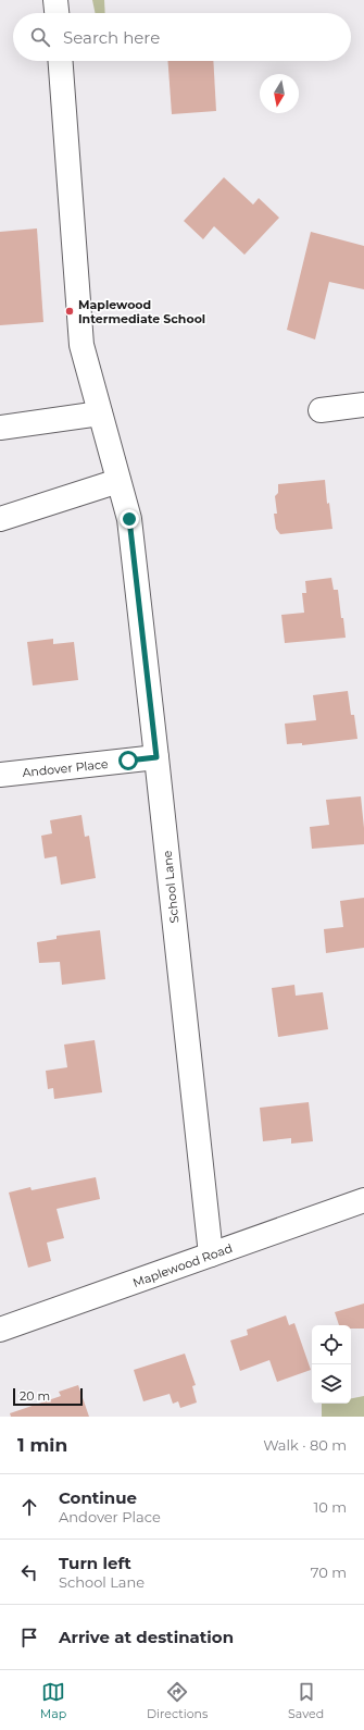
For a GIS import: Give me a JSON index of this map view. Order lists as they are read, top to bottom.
{
  "streets": {
    "street": ["Andover Place", "School Lane", "Maplewood Road"]
  },
  "crossings": [
    ["Andover Place", "School Lane"],
    ["School Lane", "Maplewood Road"]
  ],
  "places": ["Maplewood Intermediate School"],
  "scale_bar": "20 m",
  "north": "bottom",
  "page": {
    "search": "Search here",
    "scale": "20 m",
    "heading": ["1 min", "Walk · 80 m"],
    "list": [
      ["Continue", "Andover Place", "10 m"],
      ["Turn left", "School Lane", "70 m"],
      "Arrive at destination"
    ],
    "nav": ["Map", "Directions", "Saved"]
  }
}
